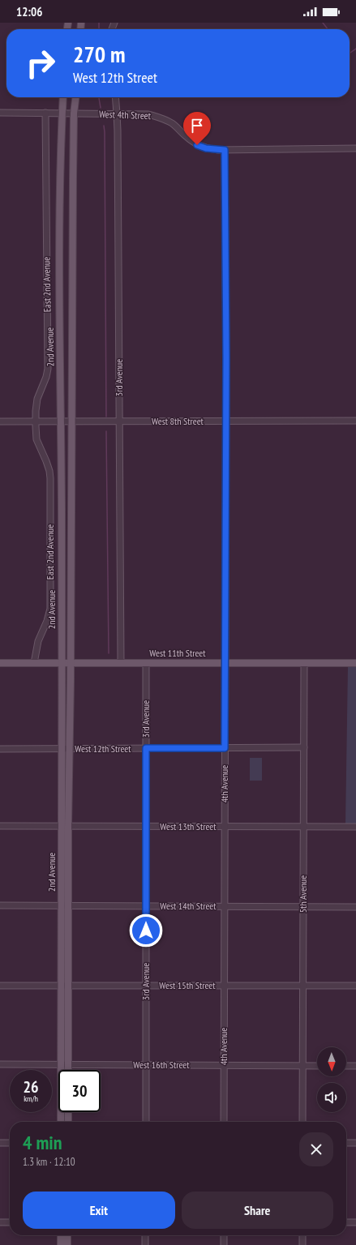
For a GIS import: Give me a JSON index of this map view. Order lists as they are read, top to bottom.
{
  "streets": {
    "main road": ["2nd Avenue", "West 11th Street"],
    "street": [
      "West 4th Street",
      "East 2nd Avenue",
      "3rd Avenue",
      "West 8th Street",
      "West 12th Street",
      "4th Avenue",
      "West 13th Street",
      "5th Avenue",
      "West 14th Street",
      "West 15th Street",
      "West 16th Street"
    ]
  },
  "crossings": [
    ["West 4th Street", "East 2nd Avenue"],
    ["West 4th Street", "2nd Avenue"],
    ["West 4th Street", "3rd Avenue"],
    ["West 4th Street", "4th Avenue"],
    ["East 2nd Avenue", "West 8th Street"],
    ["East 2nd Avenue", "West 11th Street"],
    ["2nd Avenue", "West 8th Street"],
    ["2nd Avenue", "West 11th Street"],
    ["2nd Avenue", "West 12th Street"],
    ["2nd Avenue", "West 13th Street"],
    ["2nd Avenue", "West 14th Street"],
    ["2nd Avenue", "West 15th Street"],
    ["2nd Avenue", "West 16th Street"],
    ["3rd Avenue", "West 8th Street"],
    ["3rd Avenue", "West 11th Street"],
    ["3rd Avenue", "West 12th Street"],
    ["3rd Avenue", "West 13th Street"],
    ["3rd Avenue", "West 14th Street"],
    ["3rd Avenue", "West 15th Street"],
    ["3rd Avenue", "West 16th Street"],
    ["West 8th Street", "4th Avenue"],
    ["West 11th Street", "4th Avenue"],
    ["West 11th Street", "5th Avenue"],
    ["West 12th Street", "4th Avenue"],
    ["West 12th Street", "5th Avenue"],
    ["4th Avenue", "West 13th Street"],
    ["4th Avenue", "West 14th Street"],
    ["4th Avenue", "West 15th Street"],
    ["4th Avenue", "West 16th Street"],
    ["West 13th Street", "5th Avenue"],
    ["5th Avenue", "West 14th Street"],
    ["5th Avenue", "West 15th Street"],
    ["5th Avenue", "West 16th Street"]
  ],
  "north": "bottom",
  "page": {
    "status": "12:06",
    "turn": ["270 m", "West 12th Street"],
    "speed": "26 km/h",
    "limit": "30",
    "heading": ["4 min", "1.3 km · 12:10"],
    "buttons": ["Exit", "Share"]
  }
}
